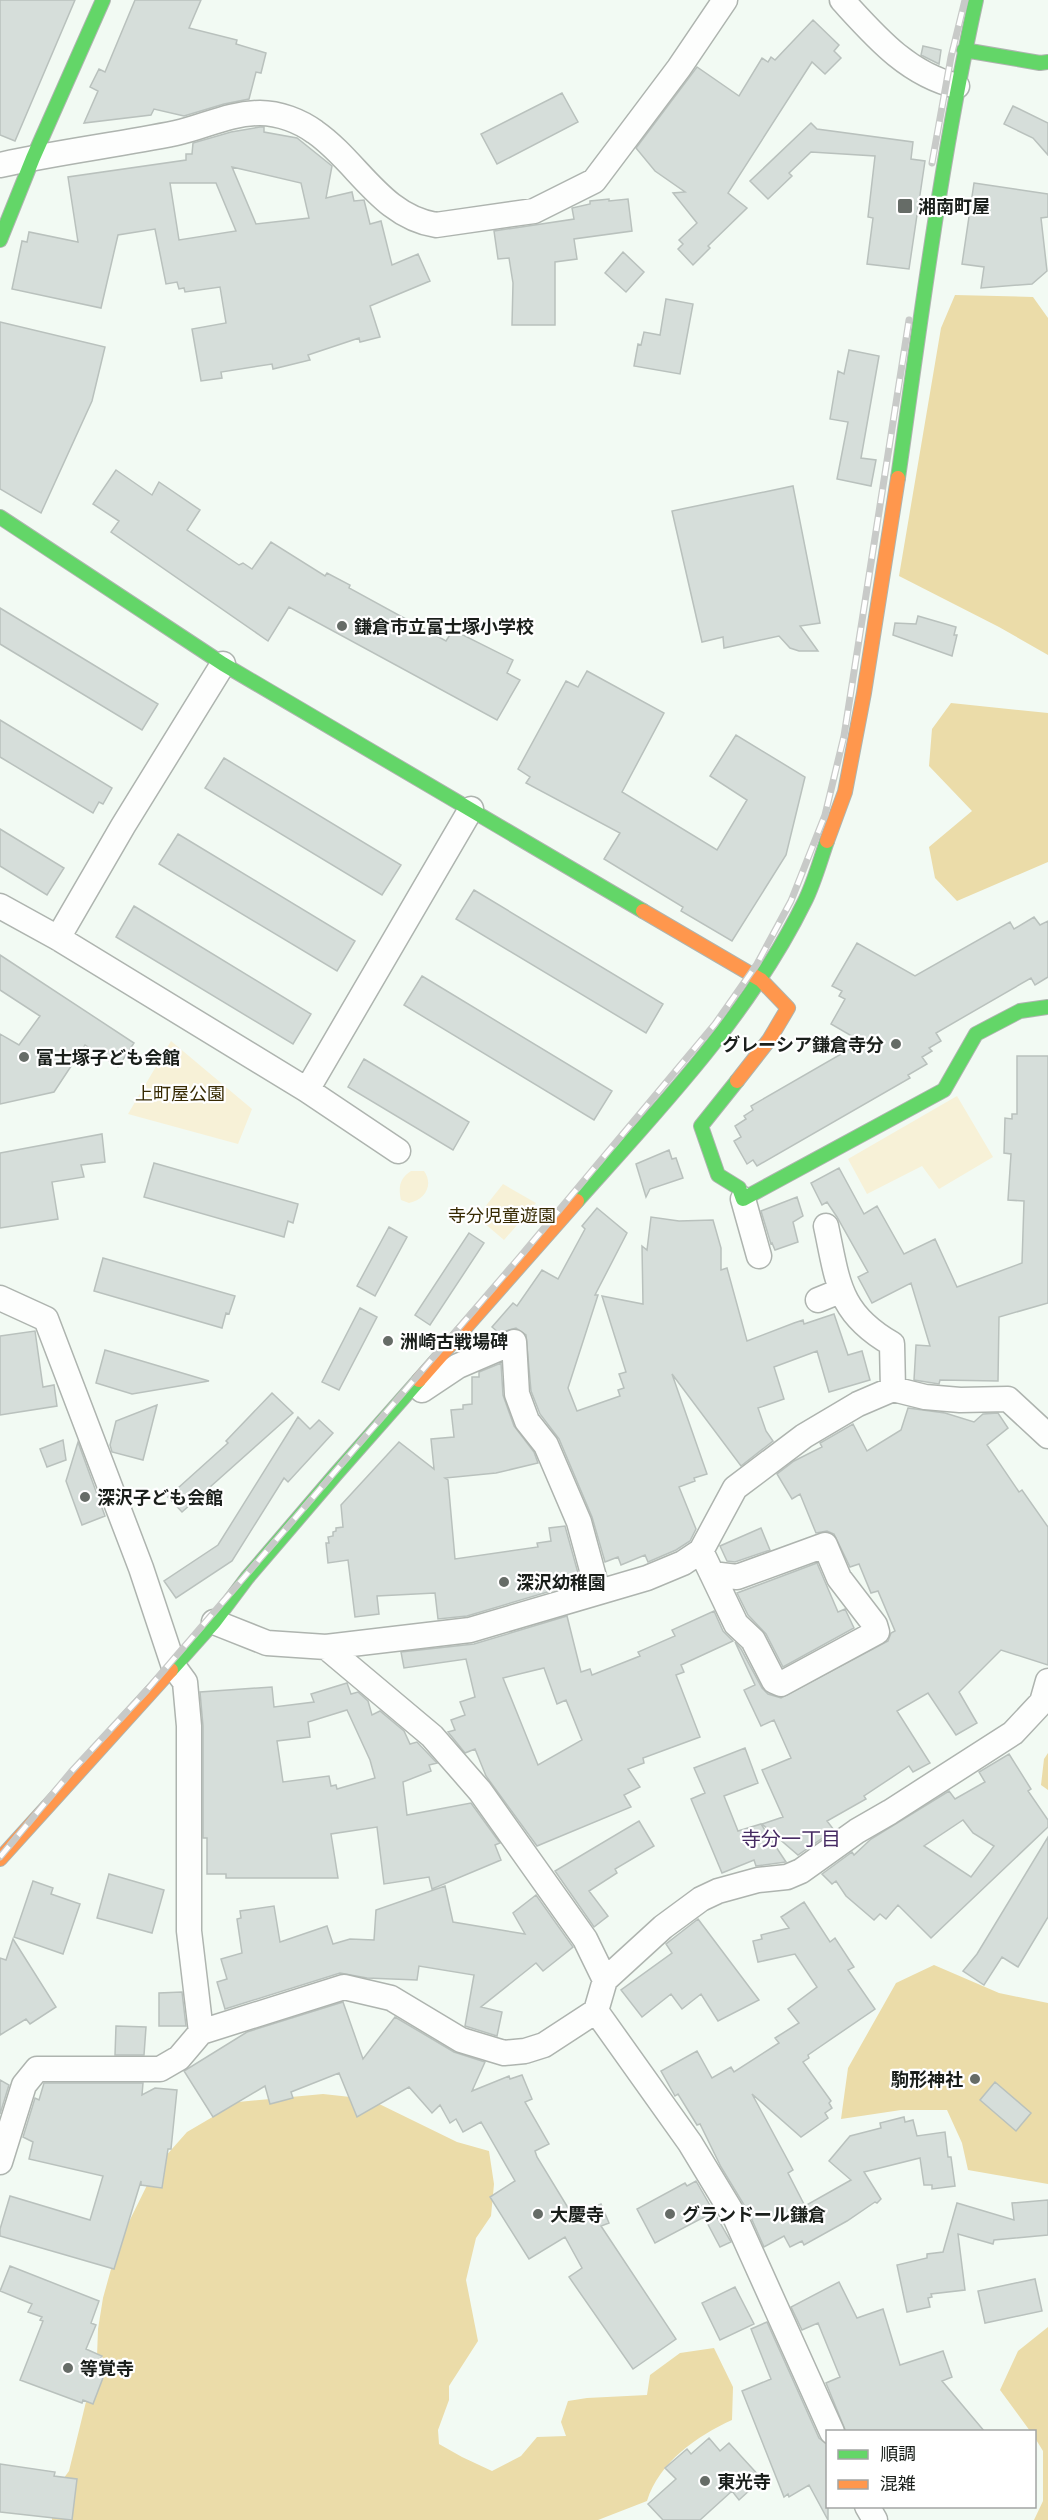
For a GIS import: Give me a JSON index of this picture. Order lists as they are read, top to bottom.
{
  "districts": ["寺分一丁目"],
  "parks": ["上町屋公園", "寺分児童遊園"],
  "places": {
    "transit": ["湘南町屋"],
    "other": [
      "鎌倉市立富士塚小学校",
      "グレーシア鎌倉寺分",
      "富士塚子ども会館",
      "洲崎古戦場碑",
      "深沢子ども会館",
      "深沢幼稚園",
      "駒形神社",
      "大慶寺",
      "グランドール鎌倉",
      "等覚寺",
      "東光寺"
    ]
  },
  "legend": ["順調", "混雑"]
}
